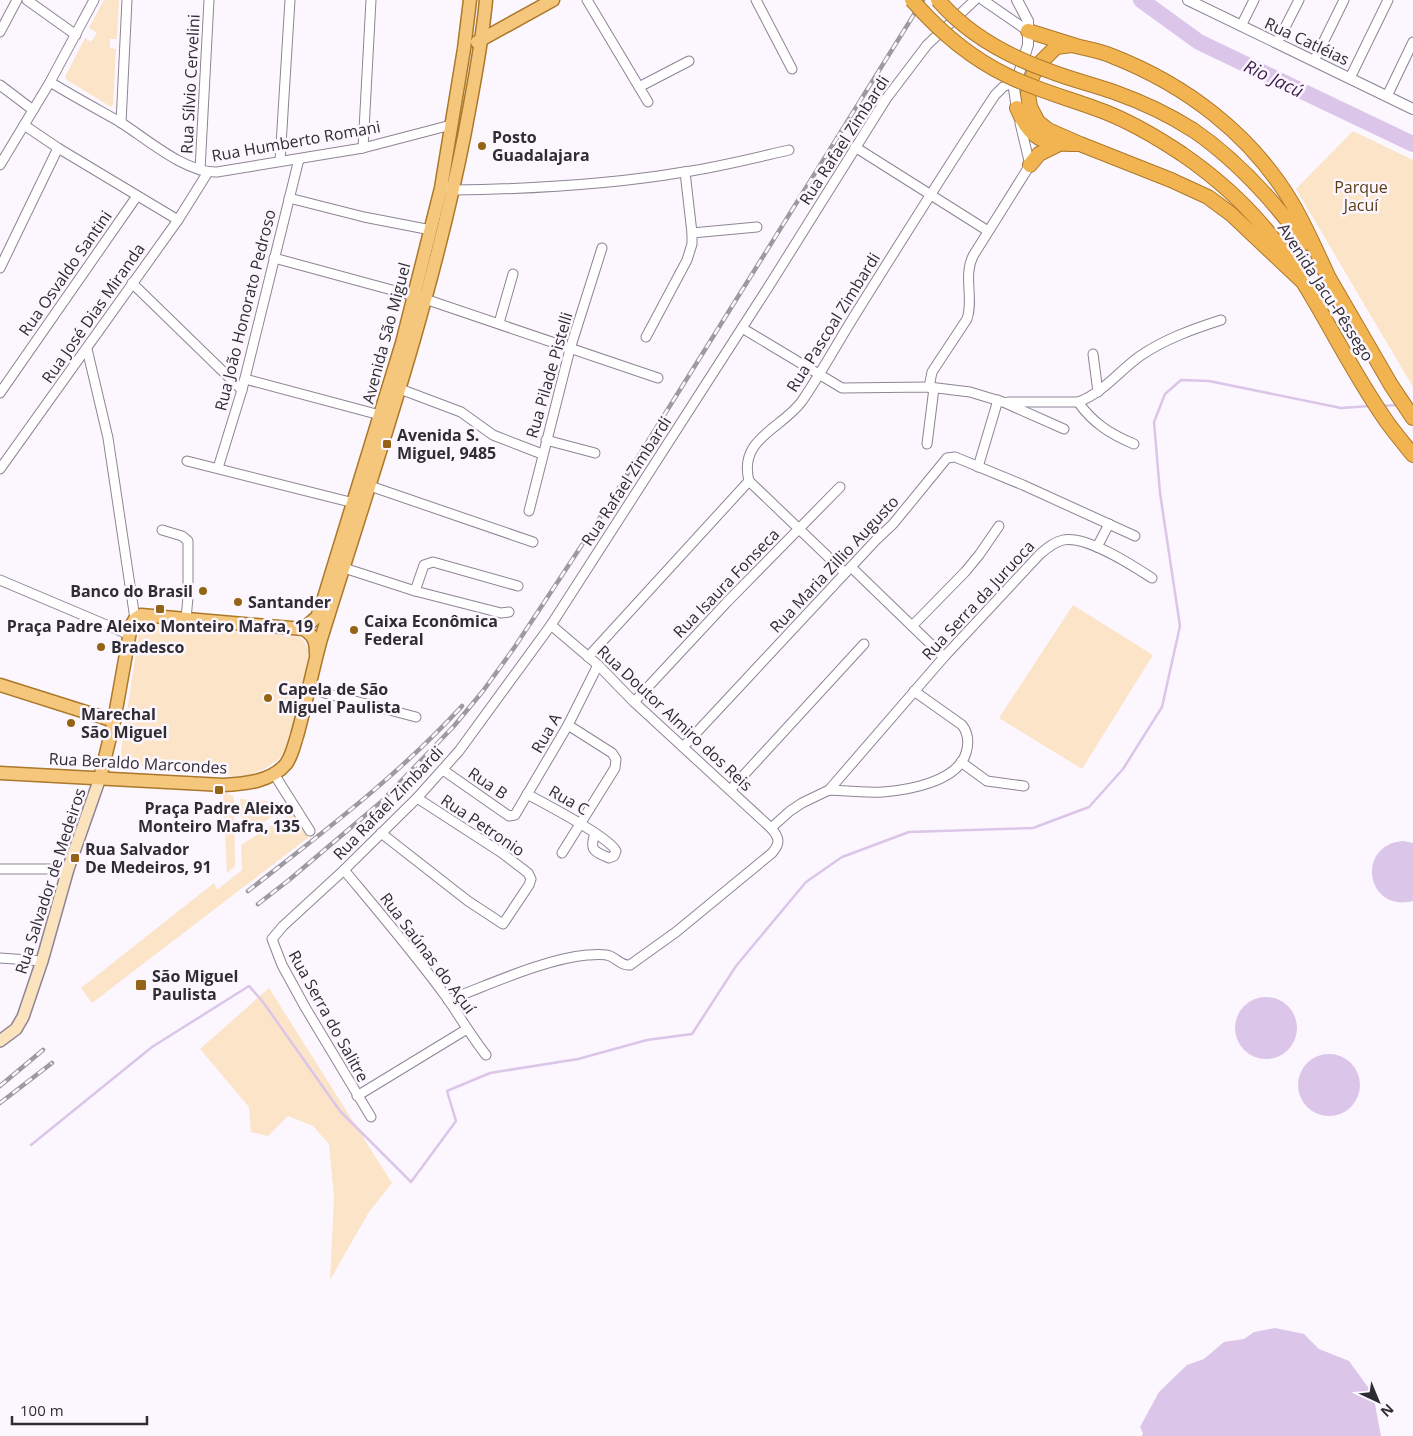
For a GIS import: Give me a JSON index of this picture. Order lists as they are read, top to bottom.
{
  "streets": {
    "highway": ["Avenida Jacu-Pêssego"],
    "main road": ["Avenida São Miguel", "Rua Beraldo Marcondes", "Rua Salvador de Medeiros"],
    "street": [
      "Rua Catléias",
      "Rua Sílvio Cervelini",
      "Rua Rafael Zimbardi",
      "Rua Humberto Romani",
      "Rua Osvaldo Santini",
      "Rua João Honorato Pedroso",
      "Rua José Dias Miranda",
      "Rua Pascoal Zimbardi",
      "Rua Pilade Pistelli",
      "Rua Maria Zillio Augusto",
      "Rua Isaura Fonseca",
      "Rua Serra da Juruoca",
      "Rua Doutor Almiro dos Reis",
      "Rua A",
      "Rua B",
      "Rua C",
      "Rua Petronio",
      "Rua Saúnas do Açuí",
      "Rua Serra do Salitre"
    ]
  },
  "crossings": [
    ["Rua Sílvio Cervelini", "Rua Humberto Romani"],
    ["Rua Sílvio Cervelini", "Rua José Dias Miranda"],
    ["Rua Rafael Zimbardi", "Rua Doutor Almiro dos Reis"],
    ["Rua Rafael Zimbardi", "Rua B"],
    ["Rua Rafael Zimbardi", "Rua Petronio"],
    ["Rua Rafael Zimbardi", "Rua Saúnas do Açuí"],
    ["Rua Rafael Zimbardi", "Rua Serra do Salitre"],
    ["Rua Humberto Romani", "Rua João Honorato Pedroso"],
    ["Rua Humberto Romani", "Rua José Dias Miranda"],
    ["Rua Humberto Romani", "Avenida São Miguel"],
    ["Avenida São Miguel", "Rua Beraldo Marcondes"],
    ["Rua Maria Zillio Augusto", "Rua Doutor Almiro dos Reis"],
    ["Rua Isaura Fonseca", "Rua Doutor Almiro dos Reis"],
    ["Rua Doutor Almiro dos Reis", "Rua A"],
    ["Rua A", "Rua B"],
    ["Rua A", "Rua C"],
    ["Rua Beraldo Marcondes", "Rua Salvador de Medeiros"],
    ["Rua Saúnas do Açuí", "Rua Serra do Salitre"]
  ],
  "water": ["Rio Jacú"],
  "parks": ["Parque Jacuí"],
  "places": {
    "other": [
      "Posto Guadalajara",
      "Banco do Brasil",
      "Santander",
      "Caixa Econômica Federal",
      "Bradesco",
      "Capela de São Miguel Paulista",
      "Marechal São Miguel"
    ],
    "transit": [
      "Avenida S. Miguel, 9485",
      "Praça Padre Aleixo Monteiro Mafra, 19",
      "Praça Padre Aleixo Monteiro Mafra, 135",
      "Rua Salvador De Medeiros, 91",
      "São Miguel Paulista"
    ]
  },
  "scale_bar": "100 m",
  "north": "bottom right"
}
